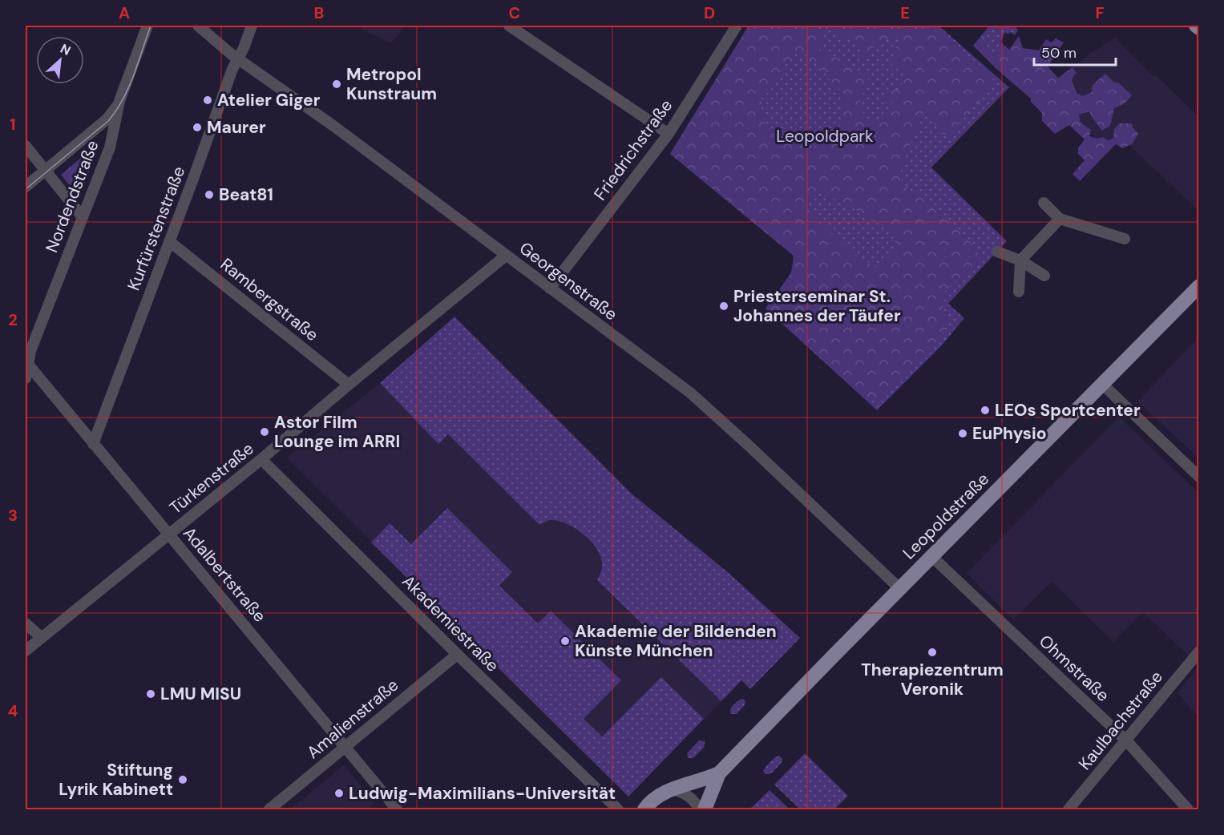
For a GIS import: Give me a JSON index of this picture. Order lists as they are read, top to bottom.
{
  "streets": {
    "main road": ["Leopoldstraße"],
    "street": [
      "Friedrichstraße",
      "Nordendstraße",
      "Kurfürstenstraße",
      "Georgenstraße",
      "Rambergstraße",
      "Türkenstraße",
      "Adalbertstraße",
      "Akademiestraße",
      "Ohmstraße",
      "Amalienstraße",
      "Kaulbachstraße"
    ]
  },
  "crossings": [
    ["Friedrichstraße", "Georgenstraße"],
    ["Nordendstraße", "Adalbertstraße"],
    ["Kurfürstenstraße", "Georgenstraße"],
    ["Kurfürstenstraße", "Rambergstraße"],
    ["Kurfürstenstraße", "Adalbertstraße"],
    ["Georgenstraße", "Türkenstraße"],
    ["Georgenstraße", "Leopoldstraße"],
    ["Rambergstraße", "Türkenstraße"],
    ["Türkenstraße", "Adalbertstraße"],
    ["Türkenstraße", "Akademiestraße"],
    ["Leopoldstraße", "Ohmstraße"],
    ["Adalbertstraße", "Amalienstraße"],
    ["Akademiestraße", "Amalienstraße"],
    ["Ohmstraße", "Kaulbachstraße"]
  ],
  "parks": ["Leopoldpark"],
  "places": [
    "Metropol Kunstraum",
    "Atelier Giger",
    "Maurer",
    "Beat81",
    "Priesterseminar St. Johannes der Täufer",
    "LEOs Sportcenter",
    "Astor Film Lounge im ARRI",
    "EuPhysio",
    "Akademie der Bildenden Künste München",
    "Therapiezentrum Veronik",
    "LMU MISU",
    "Stiftung Lyrik Kabinett",
    "Ludwig-Maximilians-Universität"
  ],
  "scale_bar": "50 m",
  "north": "top right",
  "grid": {
    "columns": [
      "A",
      "B",
      "C",
      "D",
      "E",
      "F"
    ],
    "rows": [
      "1",
      "2",
      "3",
      "4"
    ]
  }
}
